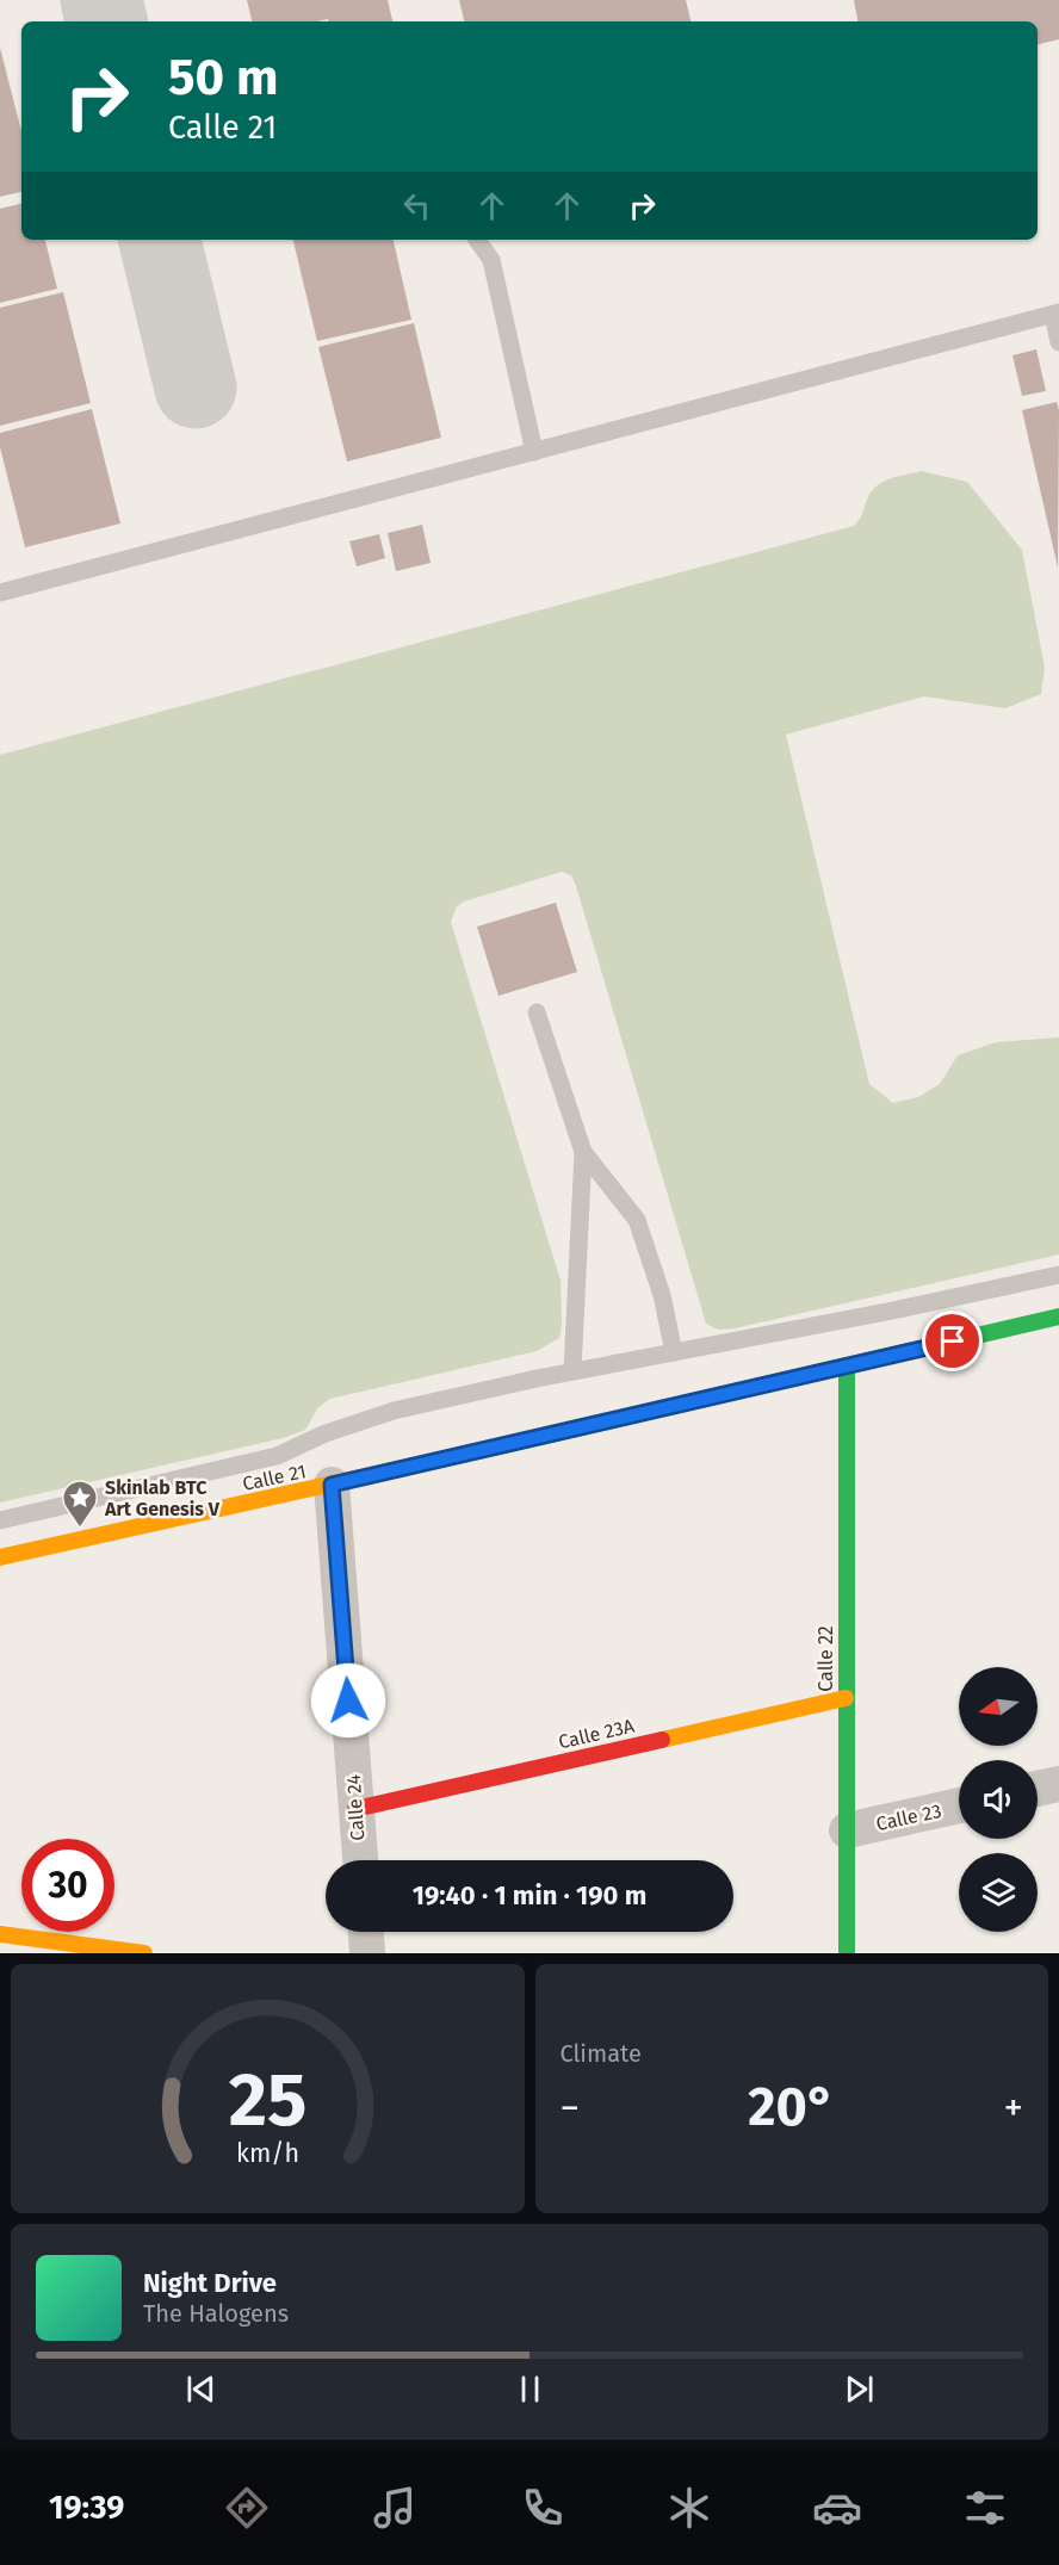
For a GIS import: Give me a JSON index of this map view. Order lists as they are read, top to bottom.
{
  "streets": {
    "street": [
      "Calle 21",
      "Calle 22",
      "Calle 23A",
      "Calle 24",
      "Calle 23"
    ]
  },
  "crossings": [
    ["Calle 21", "Calle 22"],
    ["Calle 21", "Calle 24"],
    ["Calle 22", "Calle 23A"],
    ["Calle 22", "Calle 23"],
    ["Calle 23A", "Calle 24"]
  ],
  "places": {
    "place": ["Skinlab BTC Art Genesis V"]
  },
  "north": "left",
  "page": {
    "turn": ["50 m", "Calle 21"],
    "limit": "30",
    "trip": "19:40 · 1 min · 190 m",
    "tile": "Climate",
    "heat": ["−", "20°", "+"],
    "song": ["Night Drive", "The Halogens"],
    "tabs": "19:39",
    "gauge": ["25", "km/h"]
  }
}
